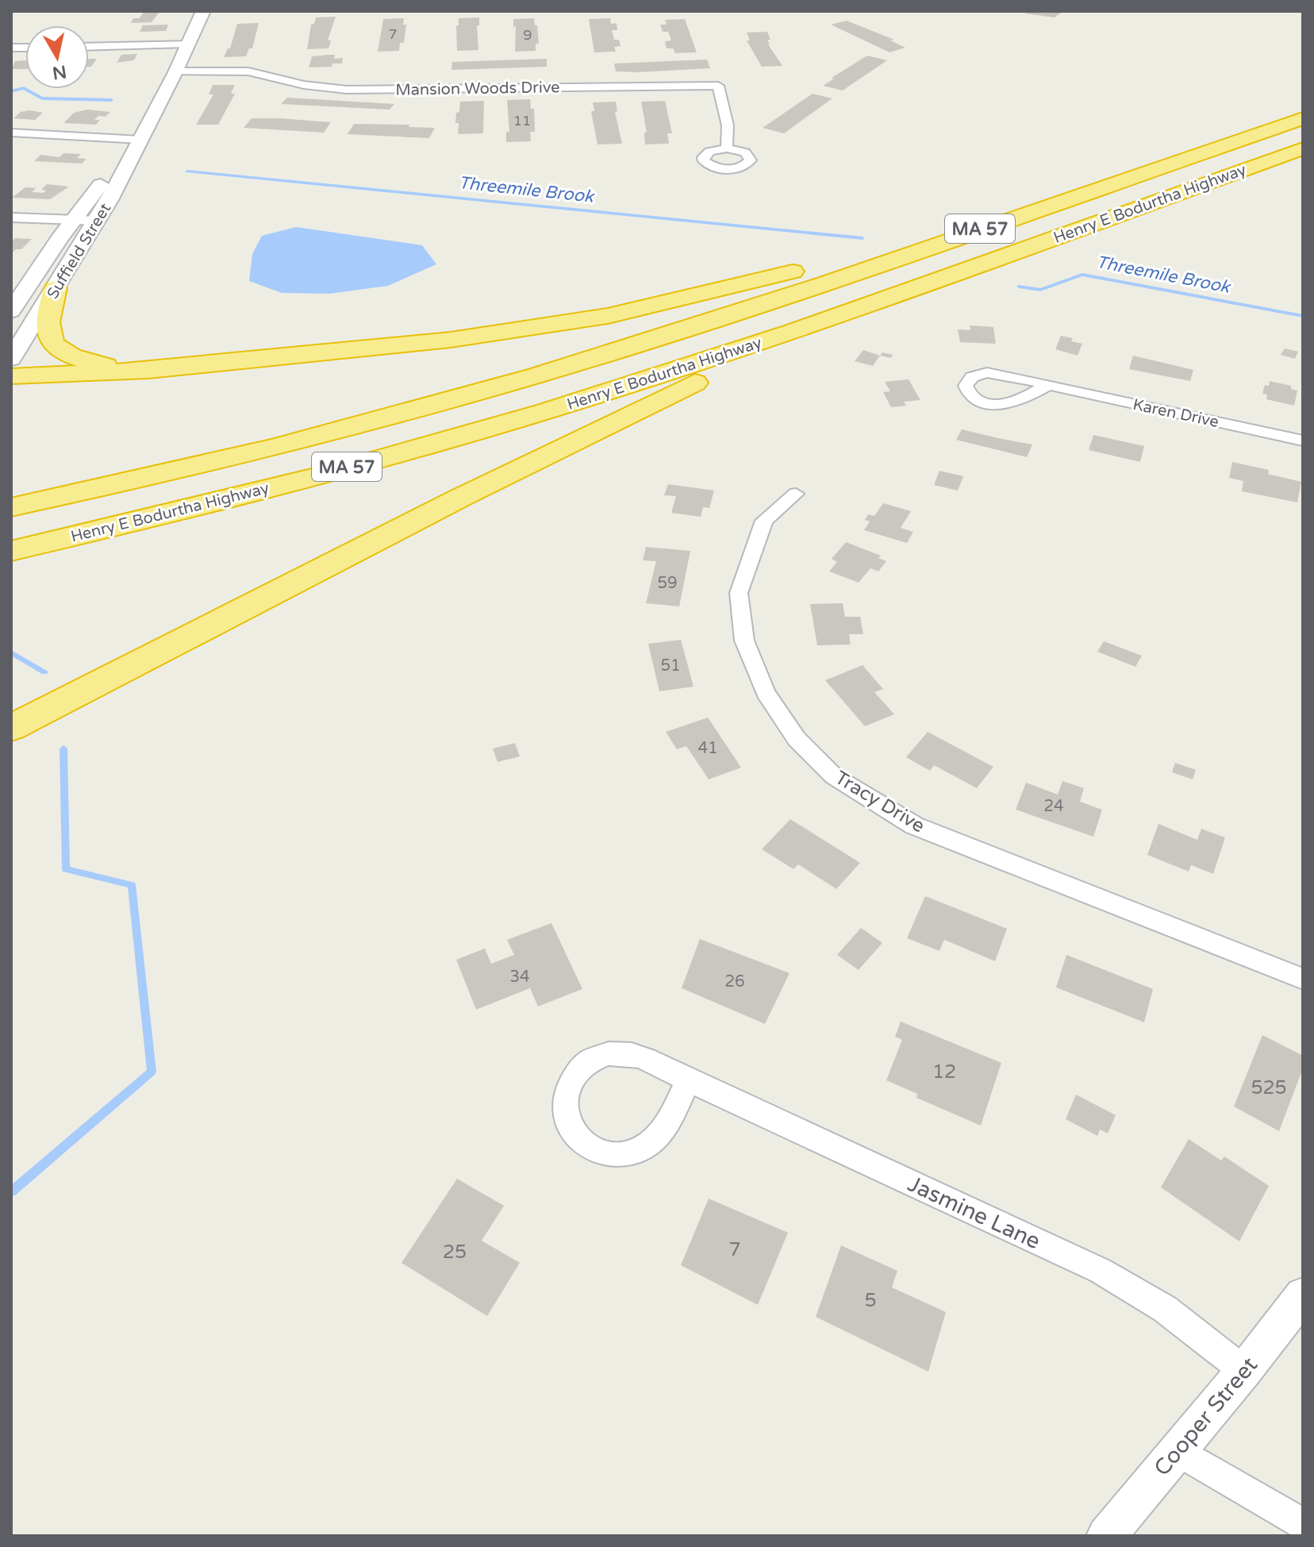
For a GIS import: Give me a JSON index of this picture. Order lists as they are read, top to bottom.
{
  "streets": {
    "highway": ["Henry E Bodurtha Highway", "MA 57"],
    "main road": ["Suffield Street"],
    "street": [
      "Mansion Woods Drive",
      "Karen Drive",
      "Tracy Drive",
      "Jasmine Lane",
      "Cooper Street"
    ]
  },
  "crossings": [
    ["Mansion Woods Drive", "Suffield Street"],
    ["Jasmine Lane", "Cooper Street"]
  ],
  "water": ["Threemile Brook"],
  "house_numbers": [
    "7",
    "9",
    "11",
    "59",
    "51",
    "41",
    "24",
    "34",
    "26",
    "12",
    "525",
    "7",
    "25",
    "5"
  ],
  "north": "bottom"
}
